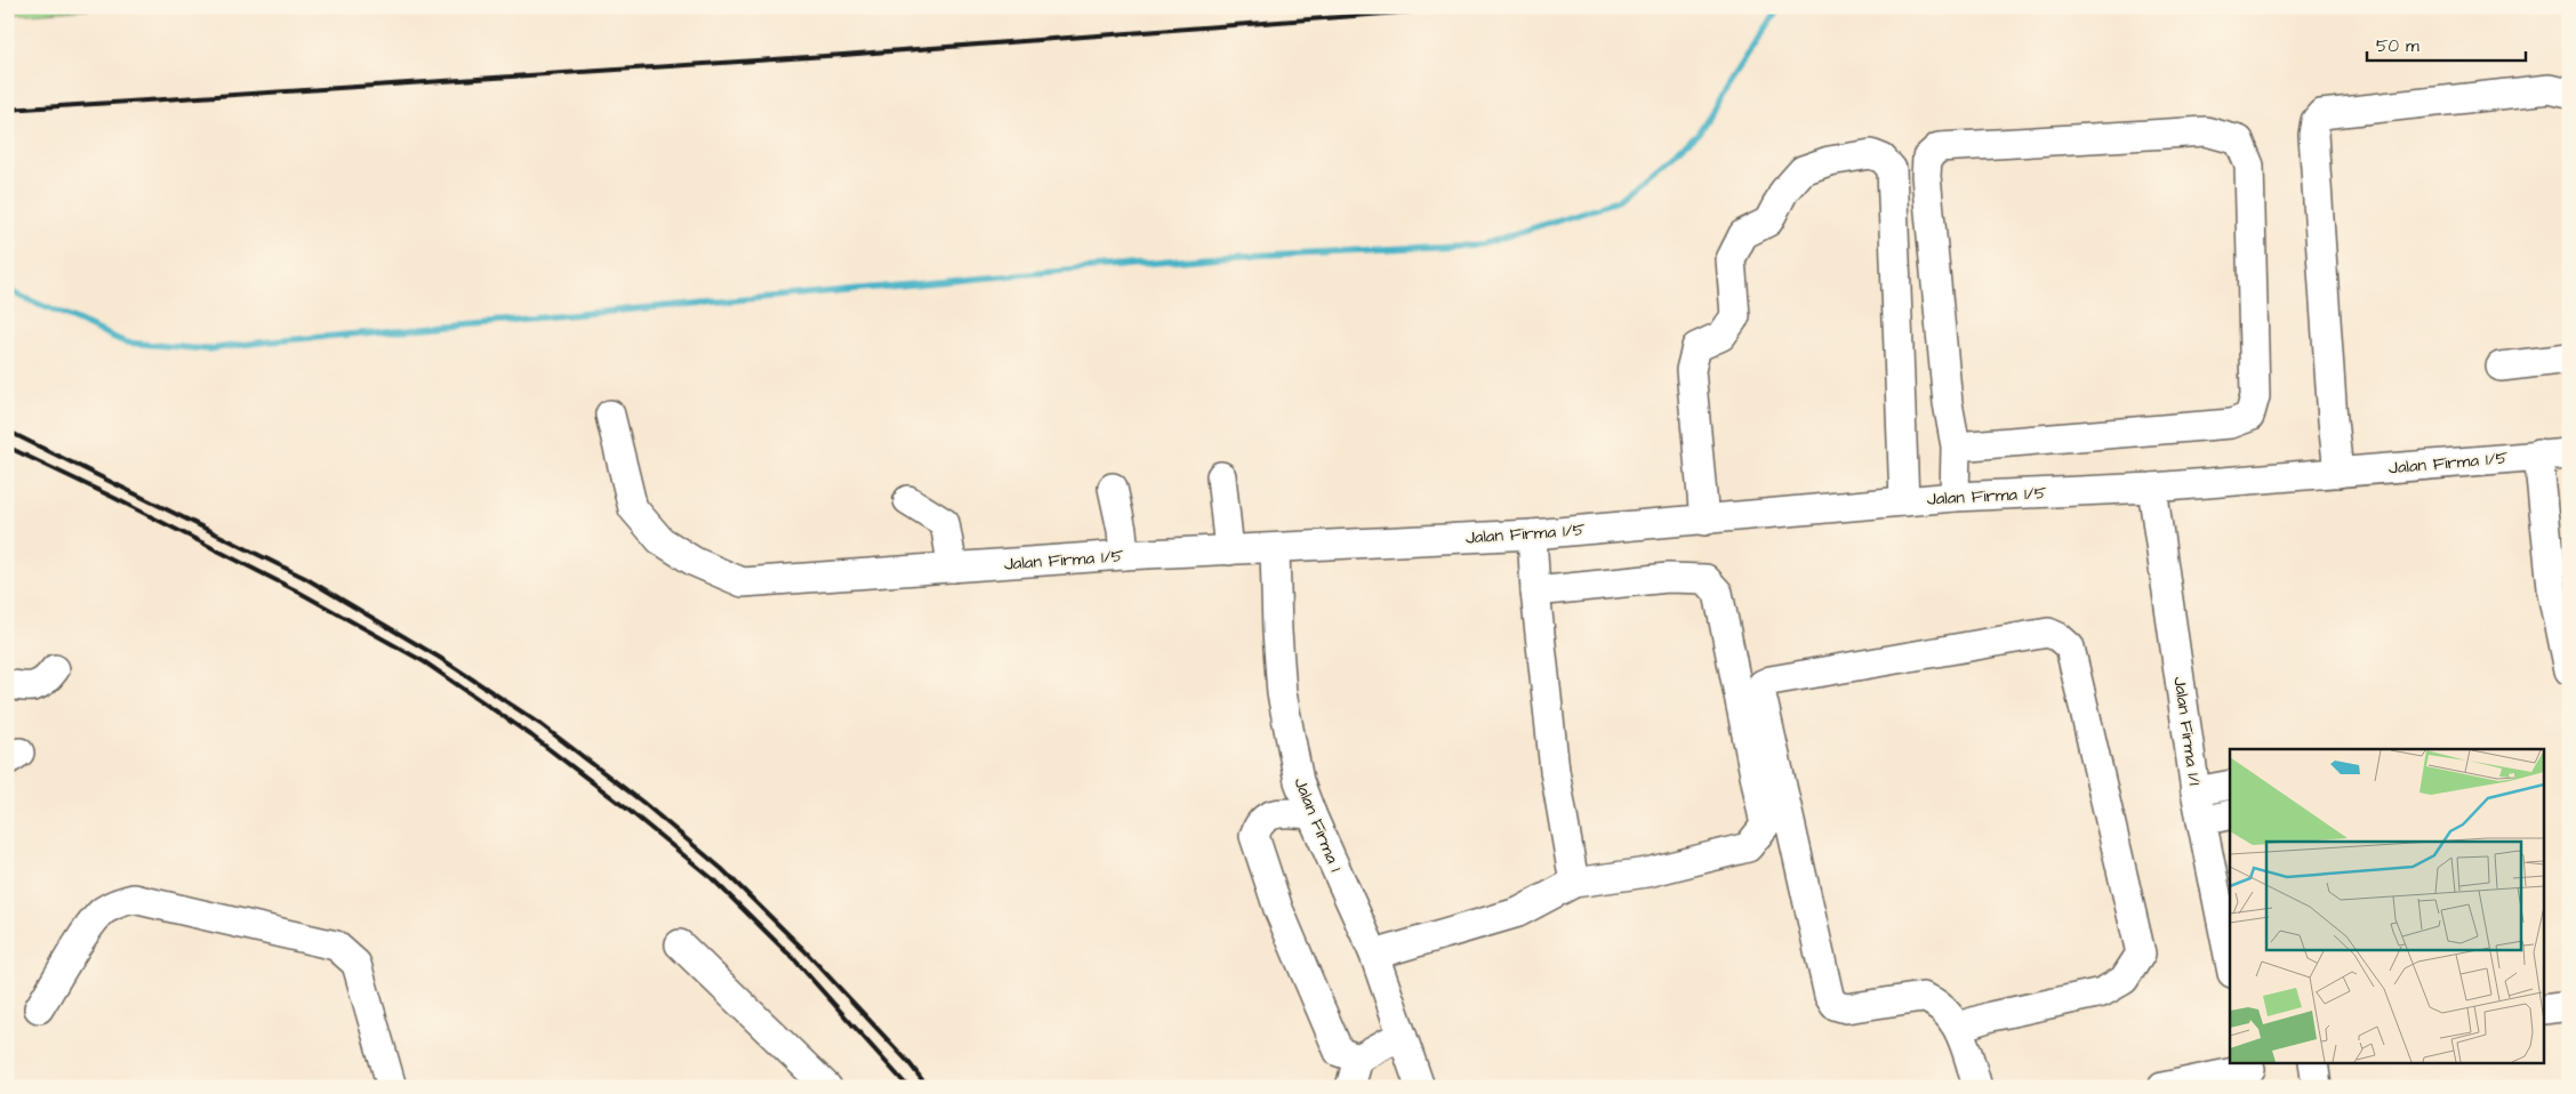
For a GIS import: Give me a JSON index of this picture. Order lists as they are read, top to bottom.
{
  "streets": {
    "street": ["Jalan Firma 1/5", "Jalan Firma 1/1", "Jalan Firma 1"]
  },
  "crossings": [
    ["Jalan Firma 1/5", "Jalan Firma 1/1"],
    ["Jalan Firma 1/5", "Jalan Firma 1"]
  ],
  "scale_bar": "50 m"
}
